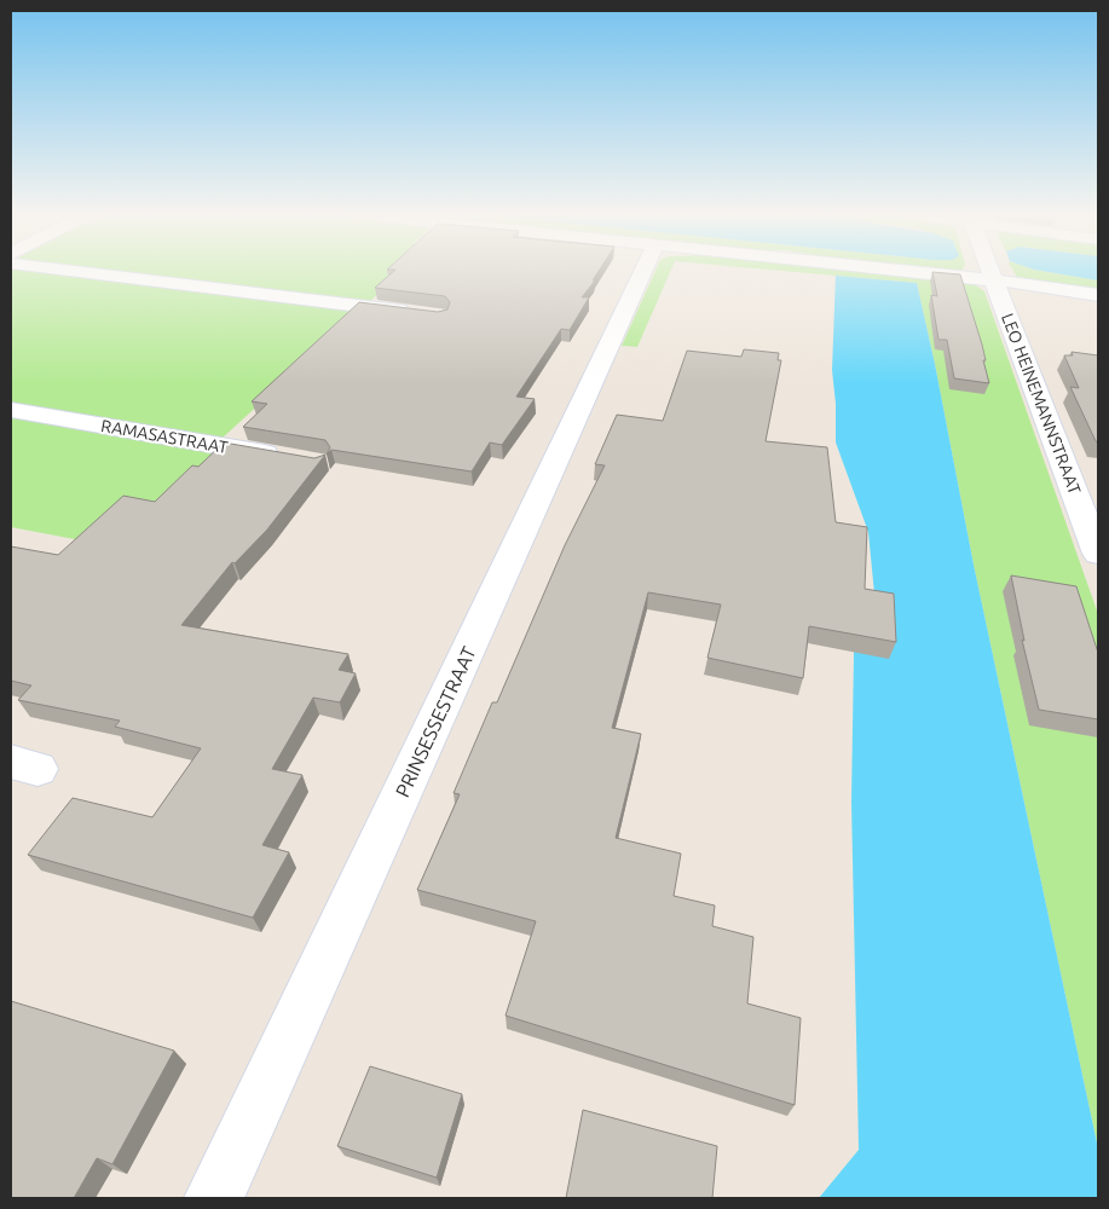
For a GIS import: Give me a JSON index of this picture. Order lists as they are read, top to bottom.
{
  "streets": {
    "street": ["LEO HEINEMANNSTRAAT", "RAMASASTRAAT", "PRINSESSESTRAAT"]
  }
}
